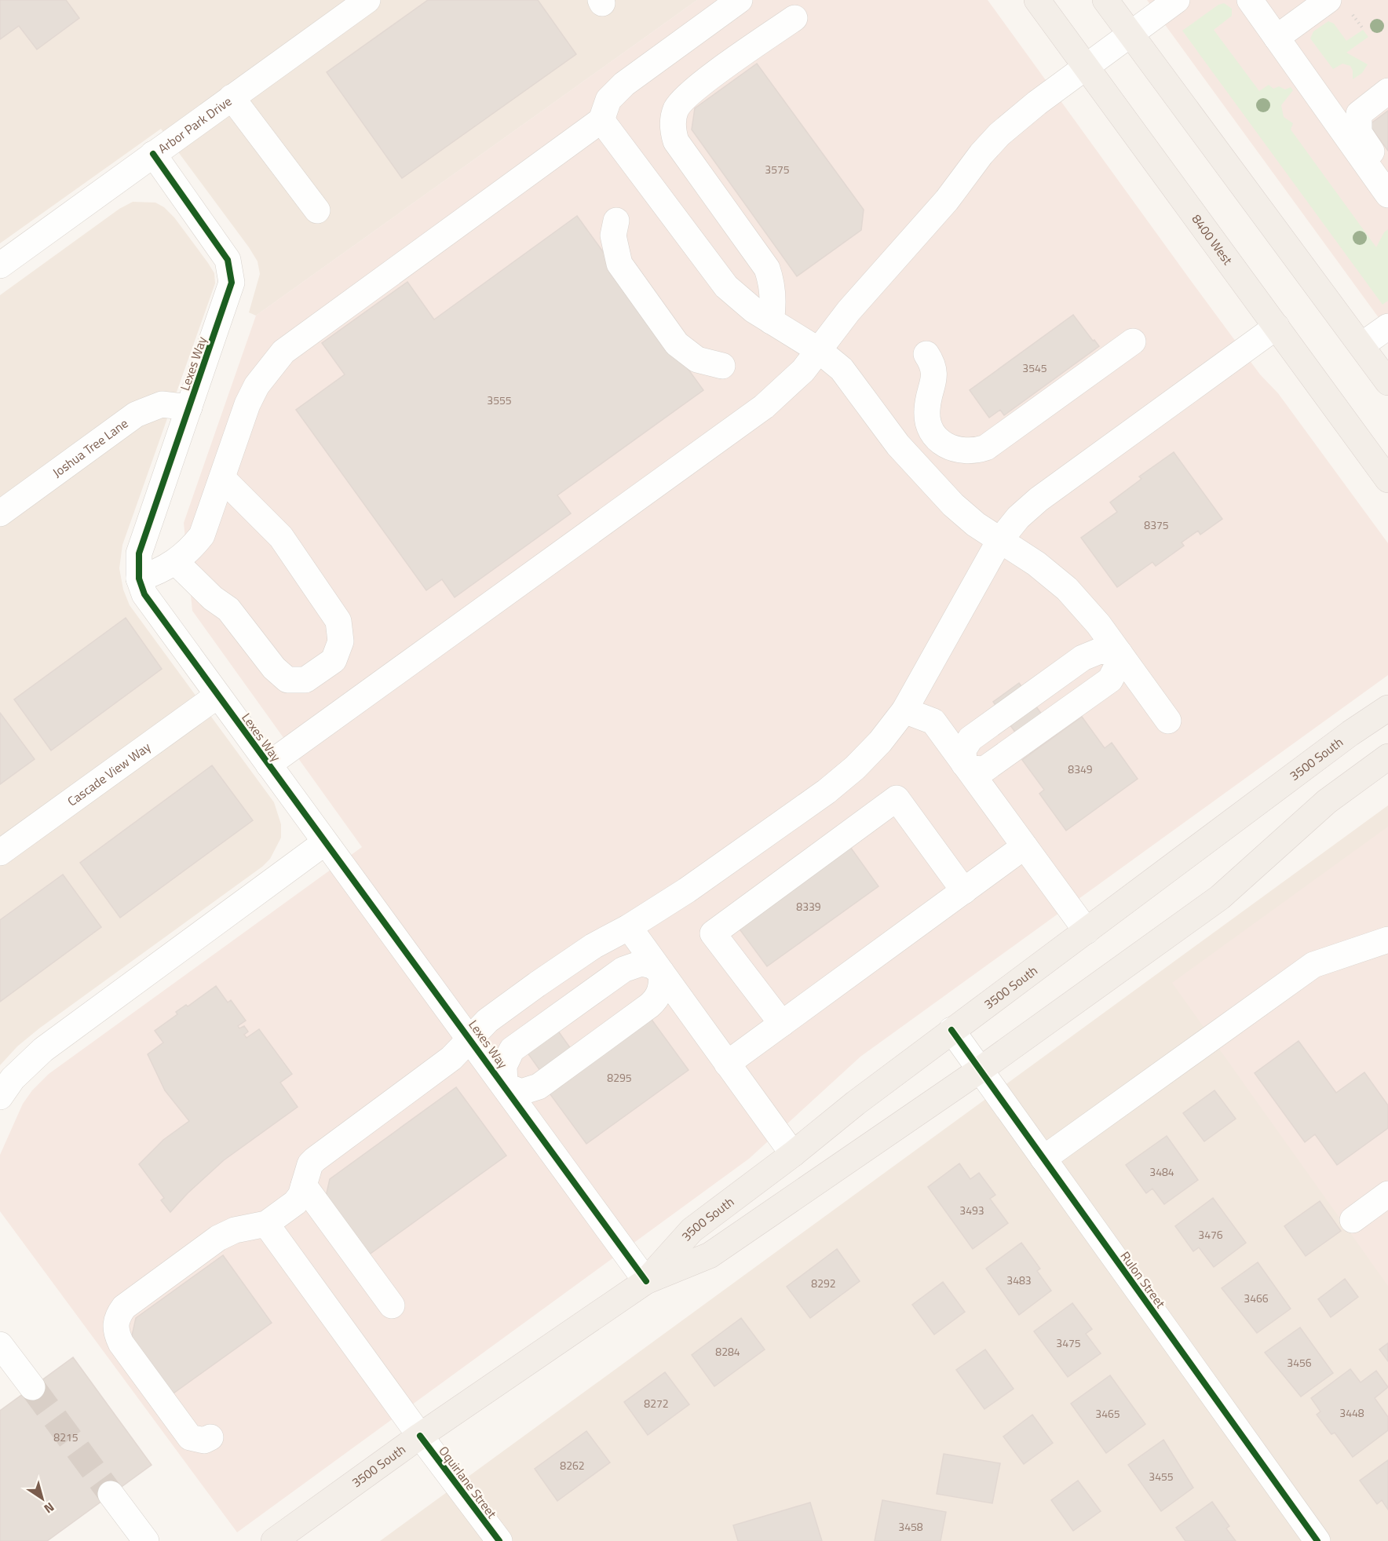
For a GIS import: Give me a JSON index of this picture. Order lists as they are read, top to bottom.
{
  "streets": {
    "main road": ["8400 West", "3500 South"],
    "street": [
      "Arbor Park Drive",
      "Lexes Way",
      "Joshua Tree Lane",
      "Cascade View Way",
      "Rulon Street",
      "Oquirlane Street"
    ]
  },
  "crossings": [
    ["Arbor Park Drive", "Lexes Way"],
    ["Lexes Way", "Joshua Tree Lane"],
    ["Lexes Way", "3500 South"],
    ["Lexes Way", "Cascade View Way"],
    ["3500 South", "Rulon Street"],
    ["3500 South", "Oquirlane Street"]
  ],
  "house_numbers": [
    "3575",
    "3545",
    "3555",
    "8375",
    "8349",
    "8339",
    "8295",
    "3484",
    "3493",
    "3476",
    "3483",
    "8292",
    "3466",
    "3475",
    "8284",
    "3456",
    "8272",
    "3448",
    "3465",
    "8215",
    "8262",
    "3455",
    "3458"
  ],
  "north": "bottom right"
}
